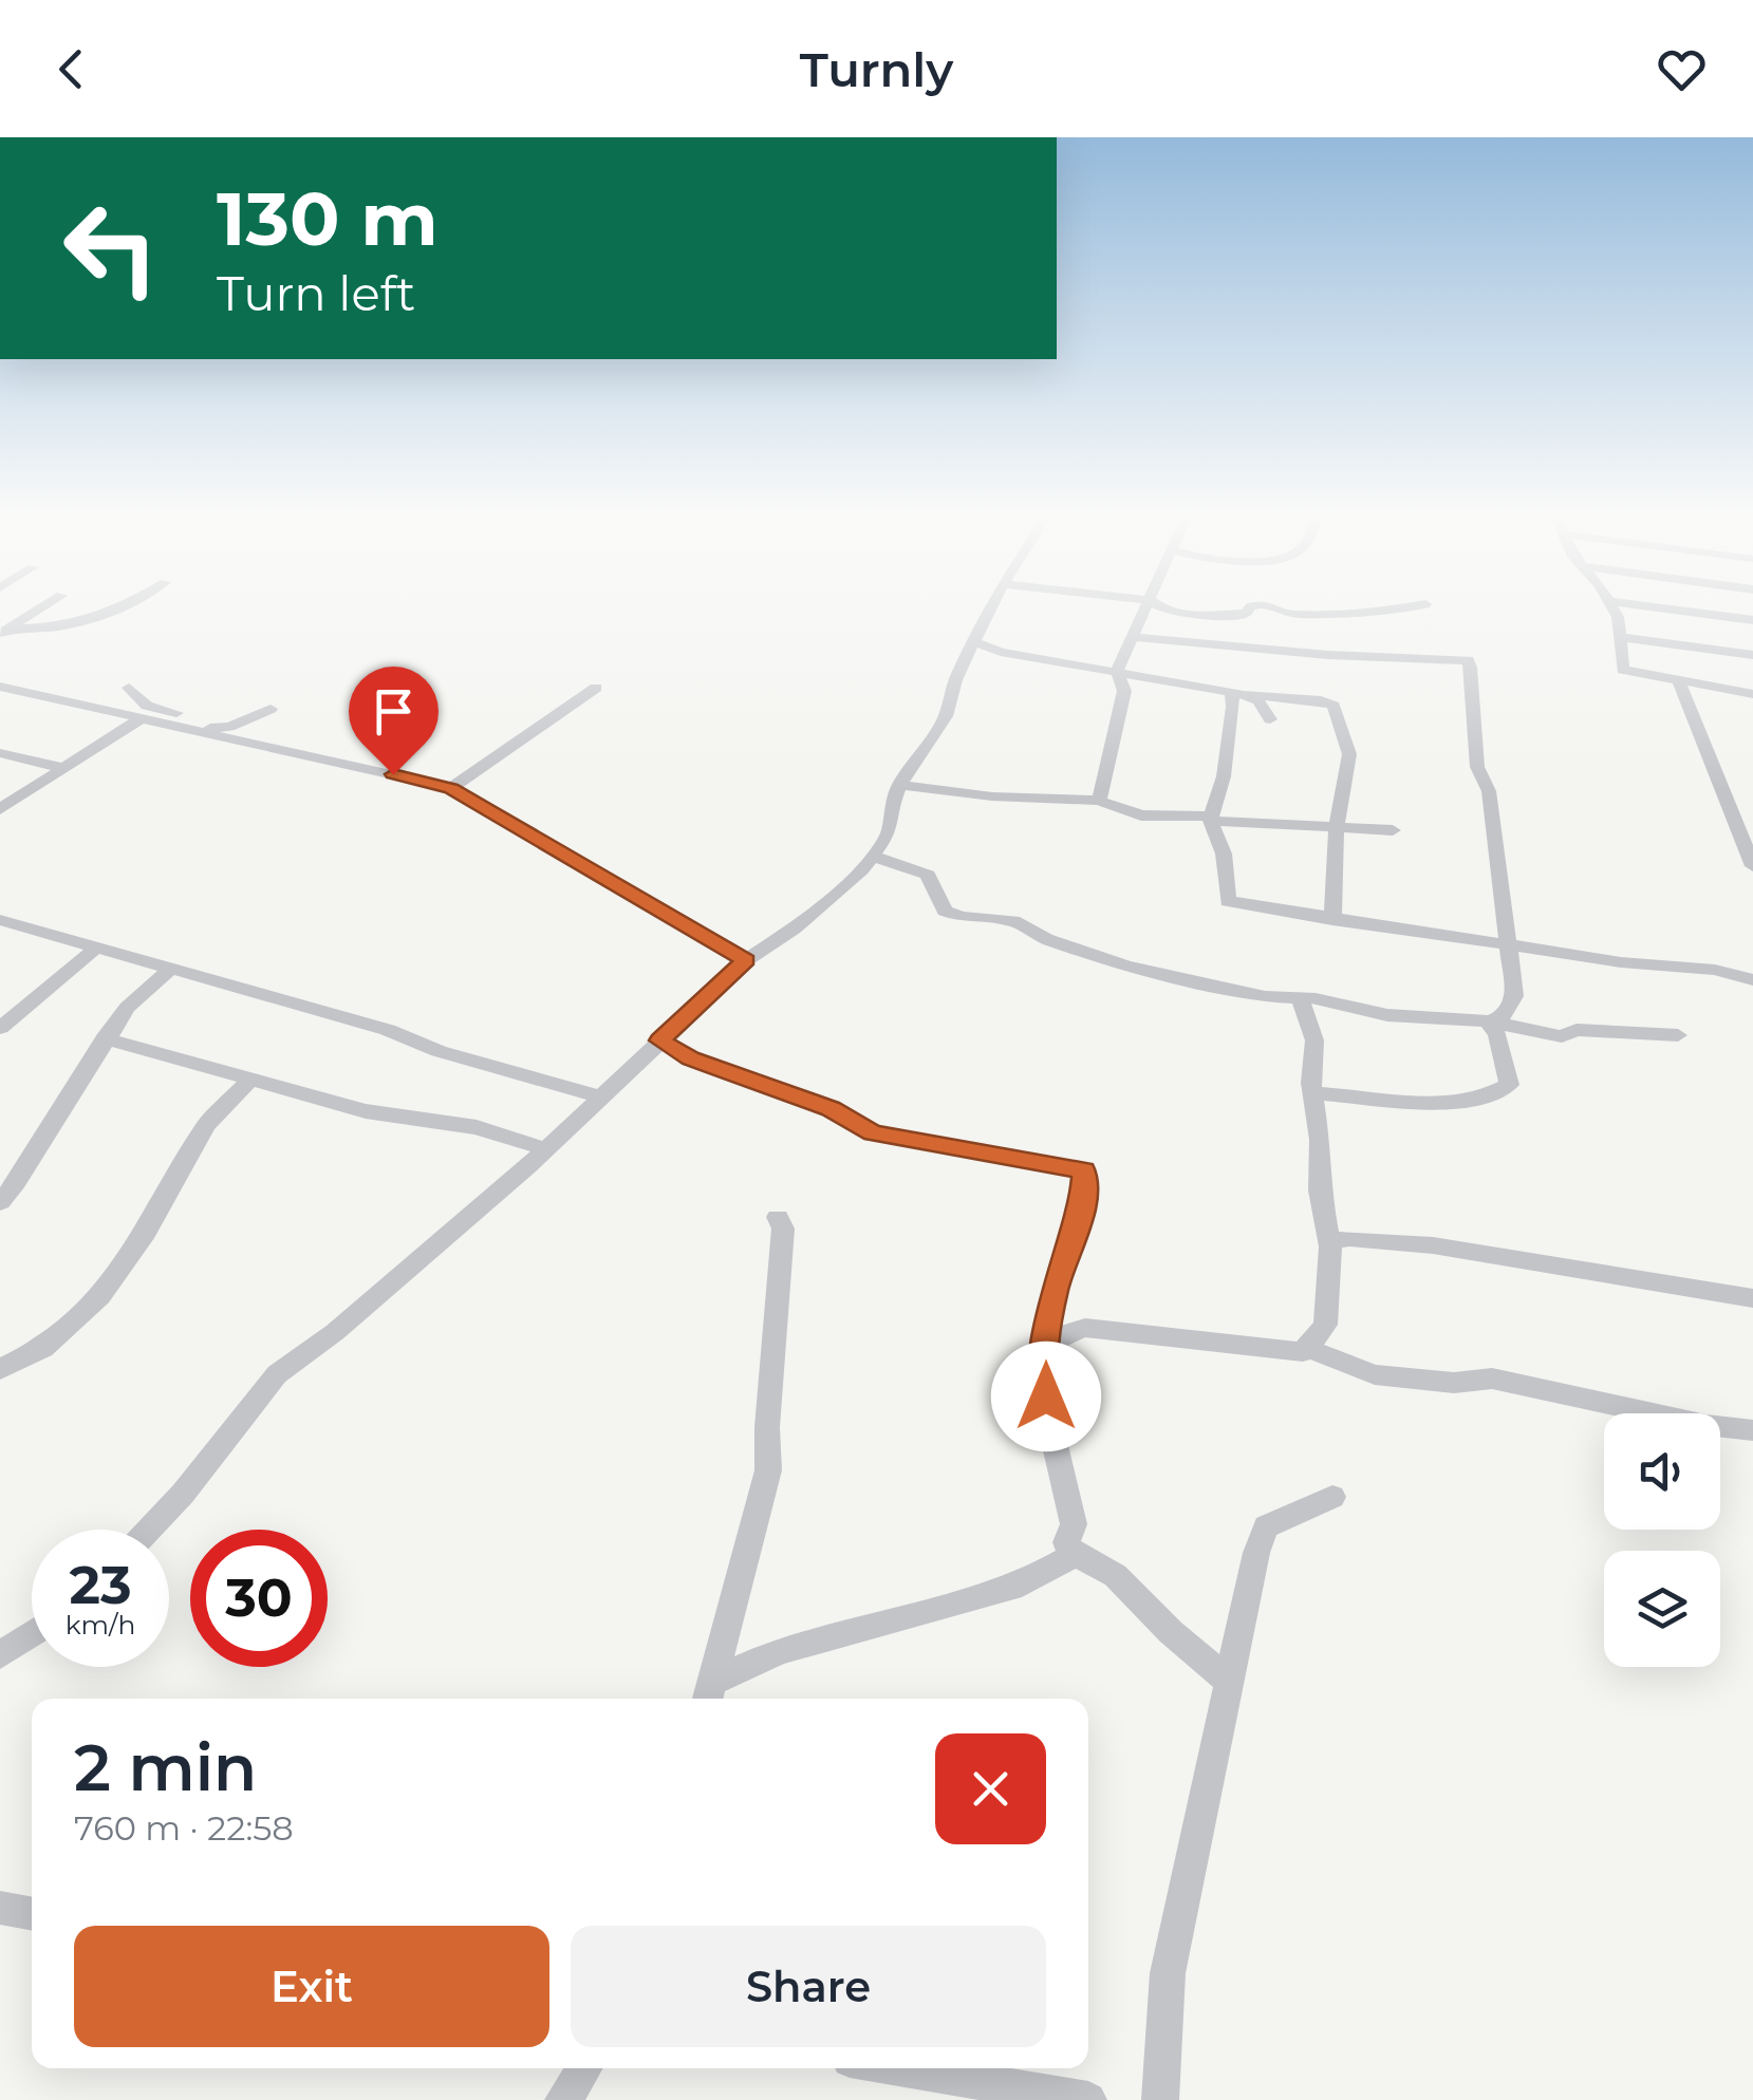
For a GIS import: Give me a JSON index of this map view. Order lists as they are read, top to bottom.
{
  "page": {
    "header": "Turnly",
    "turn": ["130 m", "Turn left"],
    "speed": "23 km/h",
    "limit": "30",
    "heading": ["2 min", "760 m · 22:58"],
    "buttons": ["Exit", "Share"]
  }
}
